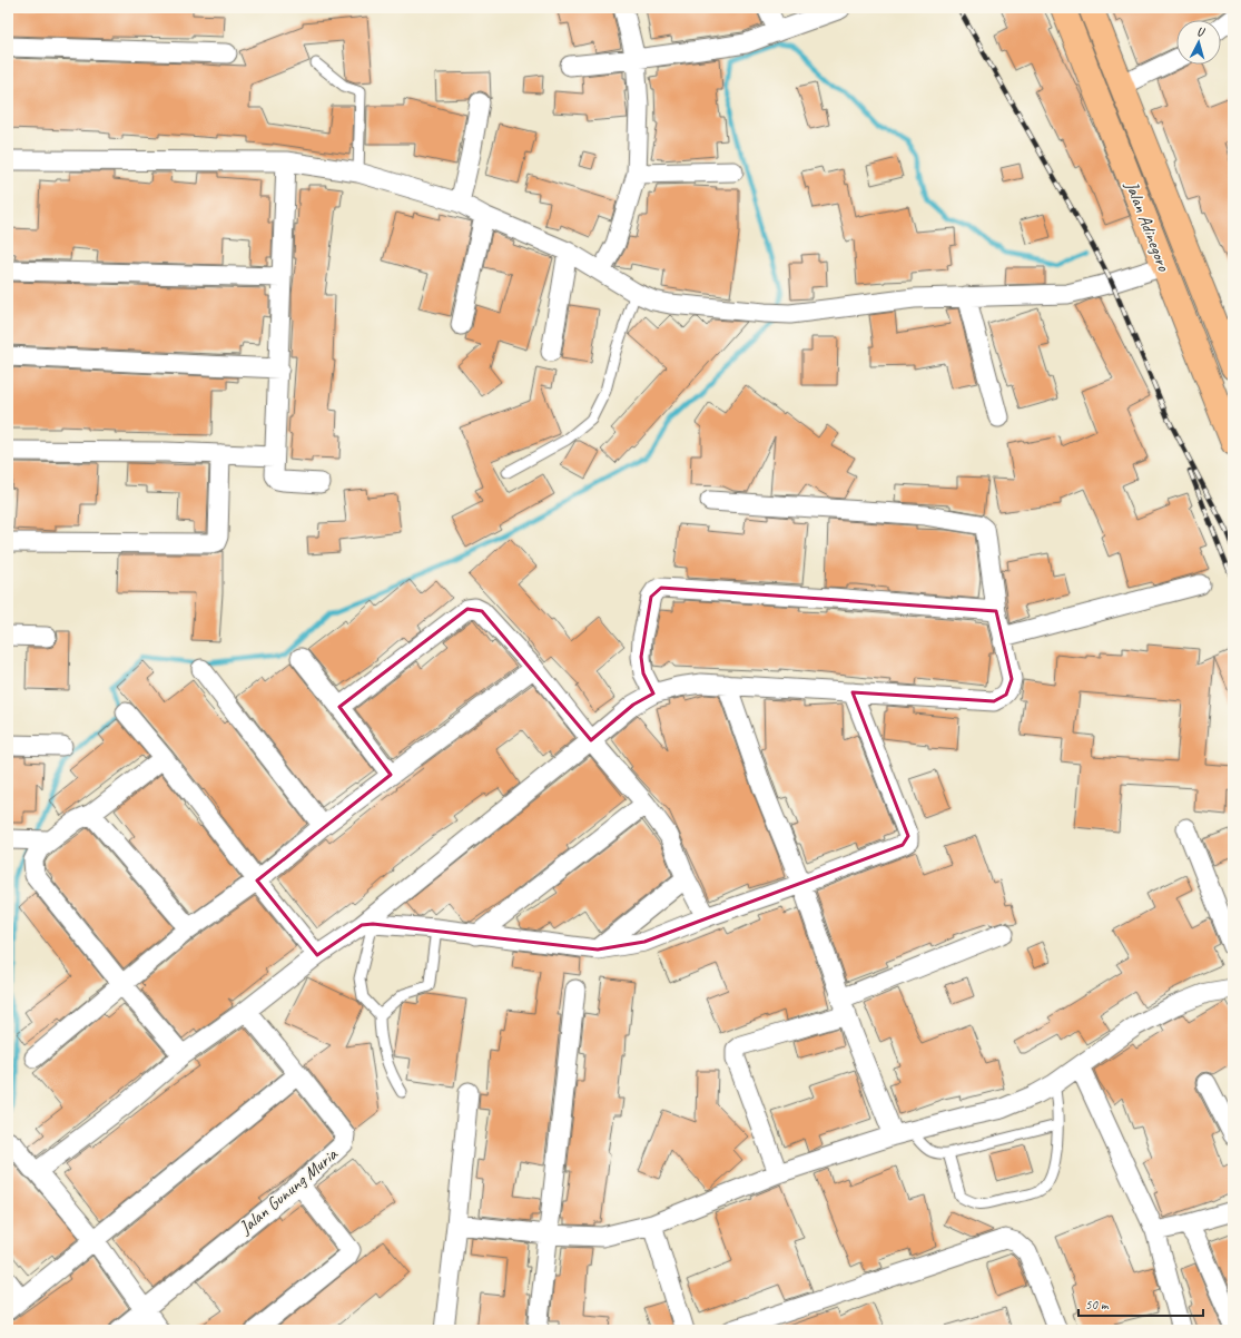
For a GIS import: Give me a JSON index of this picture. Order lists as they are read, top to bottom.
{
  "streets": {
    "highway": ["Jalan Adinegoro"],
    "street": ["Jalan Gunung Muria"]
  },
  "scale_bar": "50 m",
  "north": "top"
}
